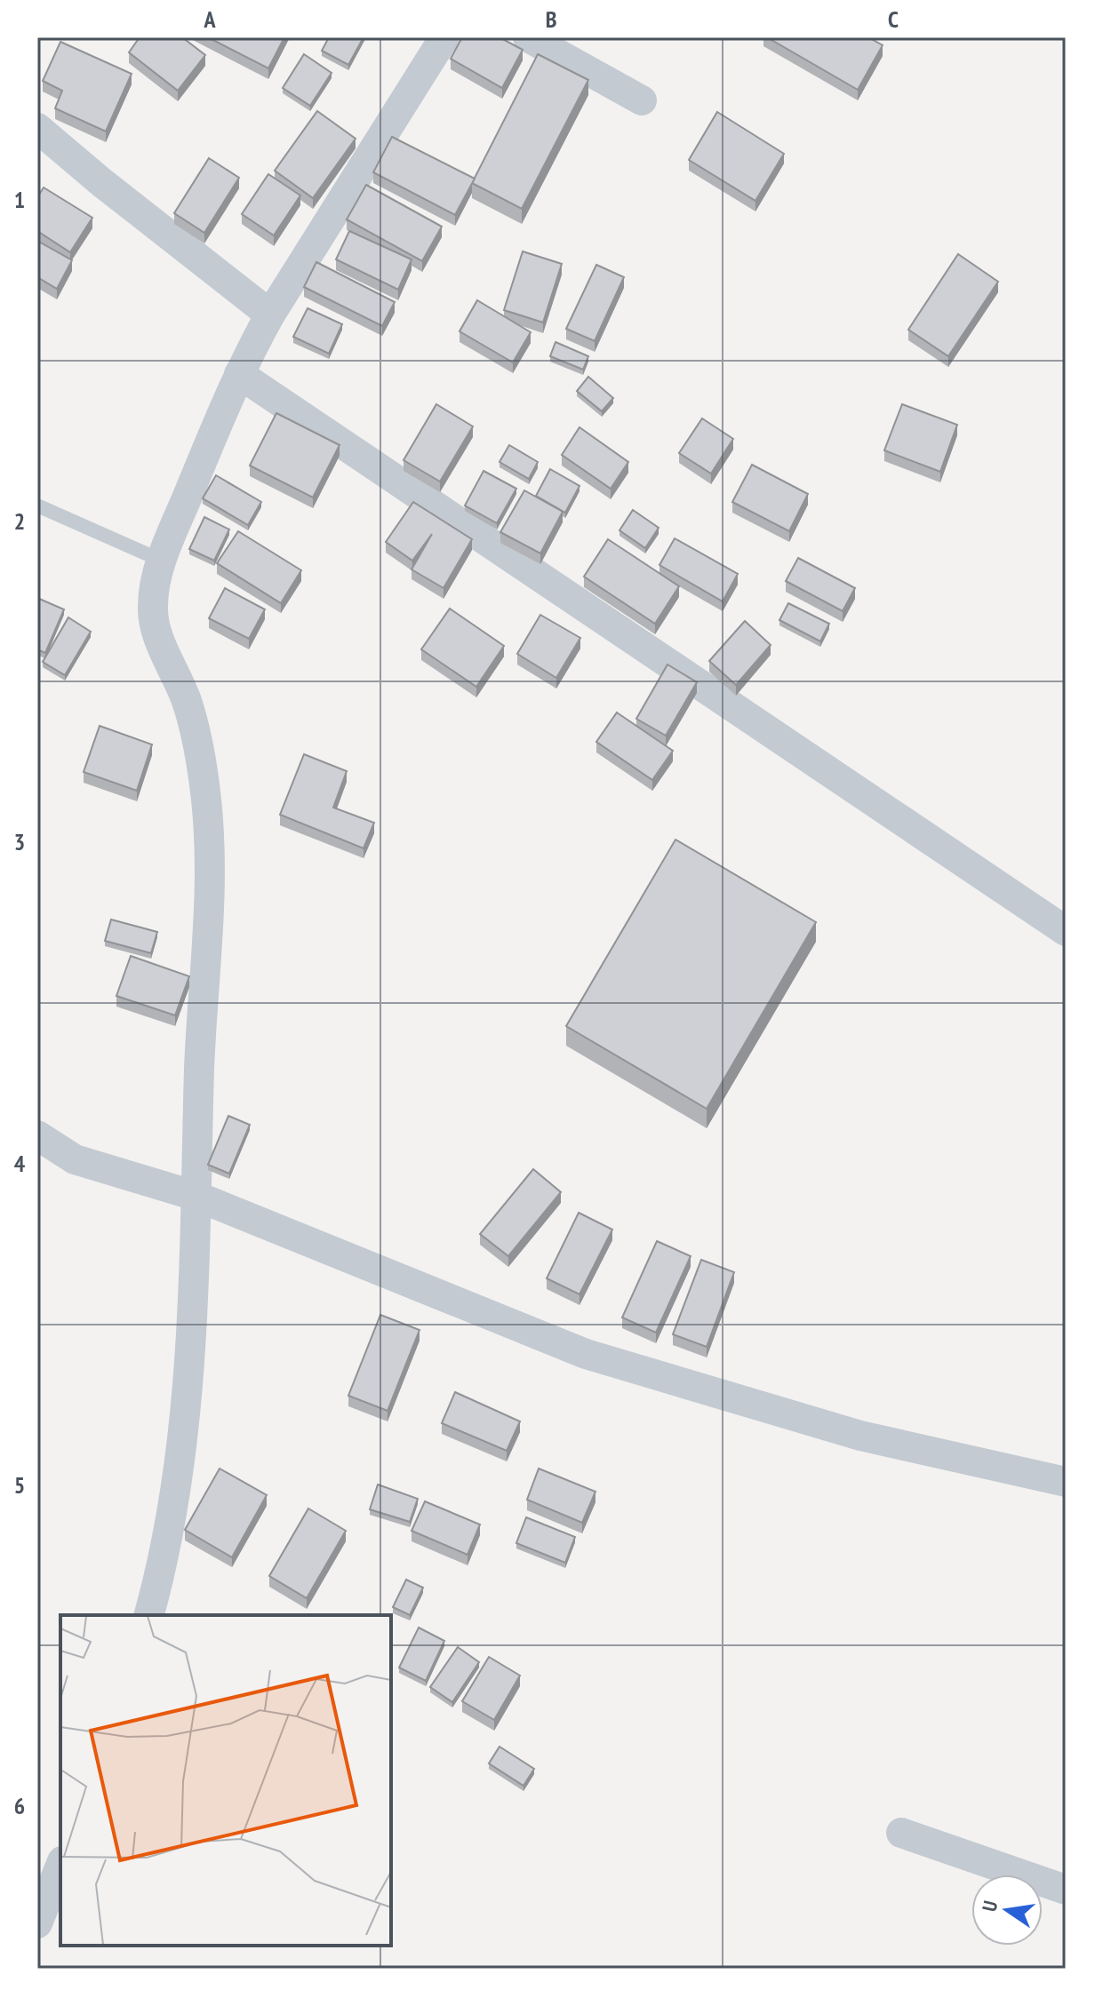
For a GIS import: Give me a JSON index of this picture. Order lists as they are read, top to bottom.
{
  "north": "left",
  "grid": {
    "columns": ["A", "B", "C"],
    "rows": [
      "1",
      "2",
      "3",
      "4",
      "5",
      "6"
    ]
  }
}
